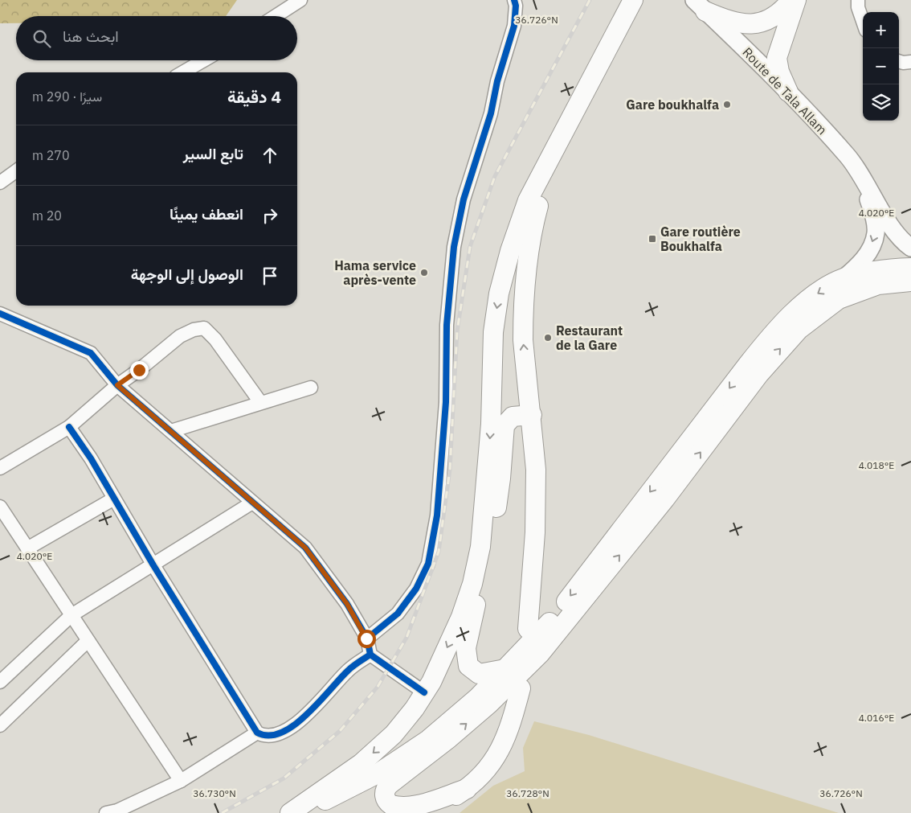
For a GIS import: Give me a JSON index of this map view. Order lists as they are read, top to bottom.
{
  "streets": {
    "main road": ["Route de Tala Allam"]
  },
  "places": {
    "other": ["Gare boukhalfa", "Hama service après-vente", "Restaurant de la Gare"],
    "transit": ["Gare routière Boukhalfa"]
  },
  "page": {
    "map_buttons": ["+", "−"],
    "search": "ابحث هنا",
    "heading": ["4 دقيقة", "سيرًا · 290 m"],
    "list": [
      ["تابع السير", "270 m"],
      ["انعطف يمينًا", "20 m"],
      "الوصول إلى الوجهة"
    ]
  },
  "coordinates": [
    "36.726°N",
    "4.020°E",
    "4.018°E",
    "4.016°E",
    "36.730°N",
    "36.728°N"
  ]
}
